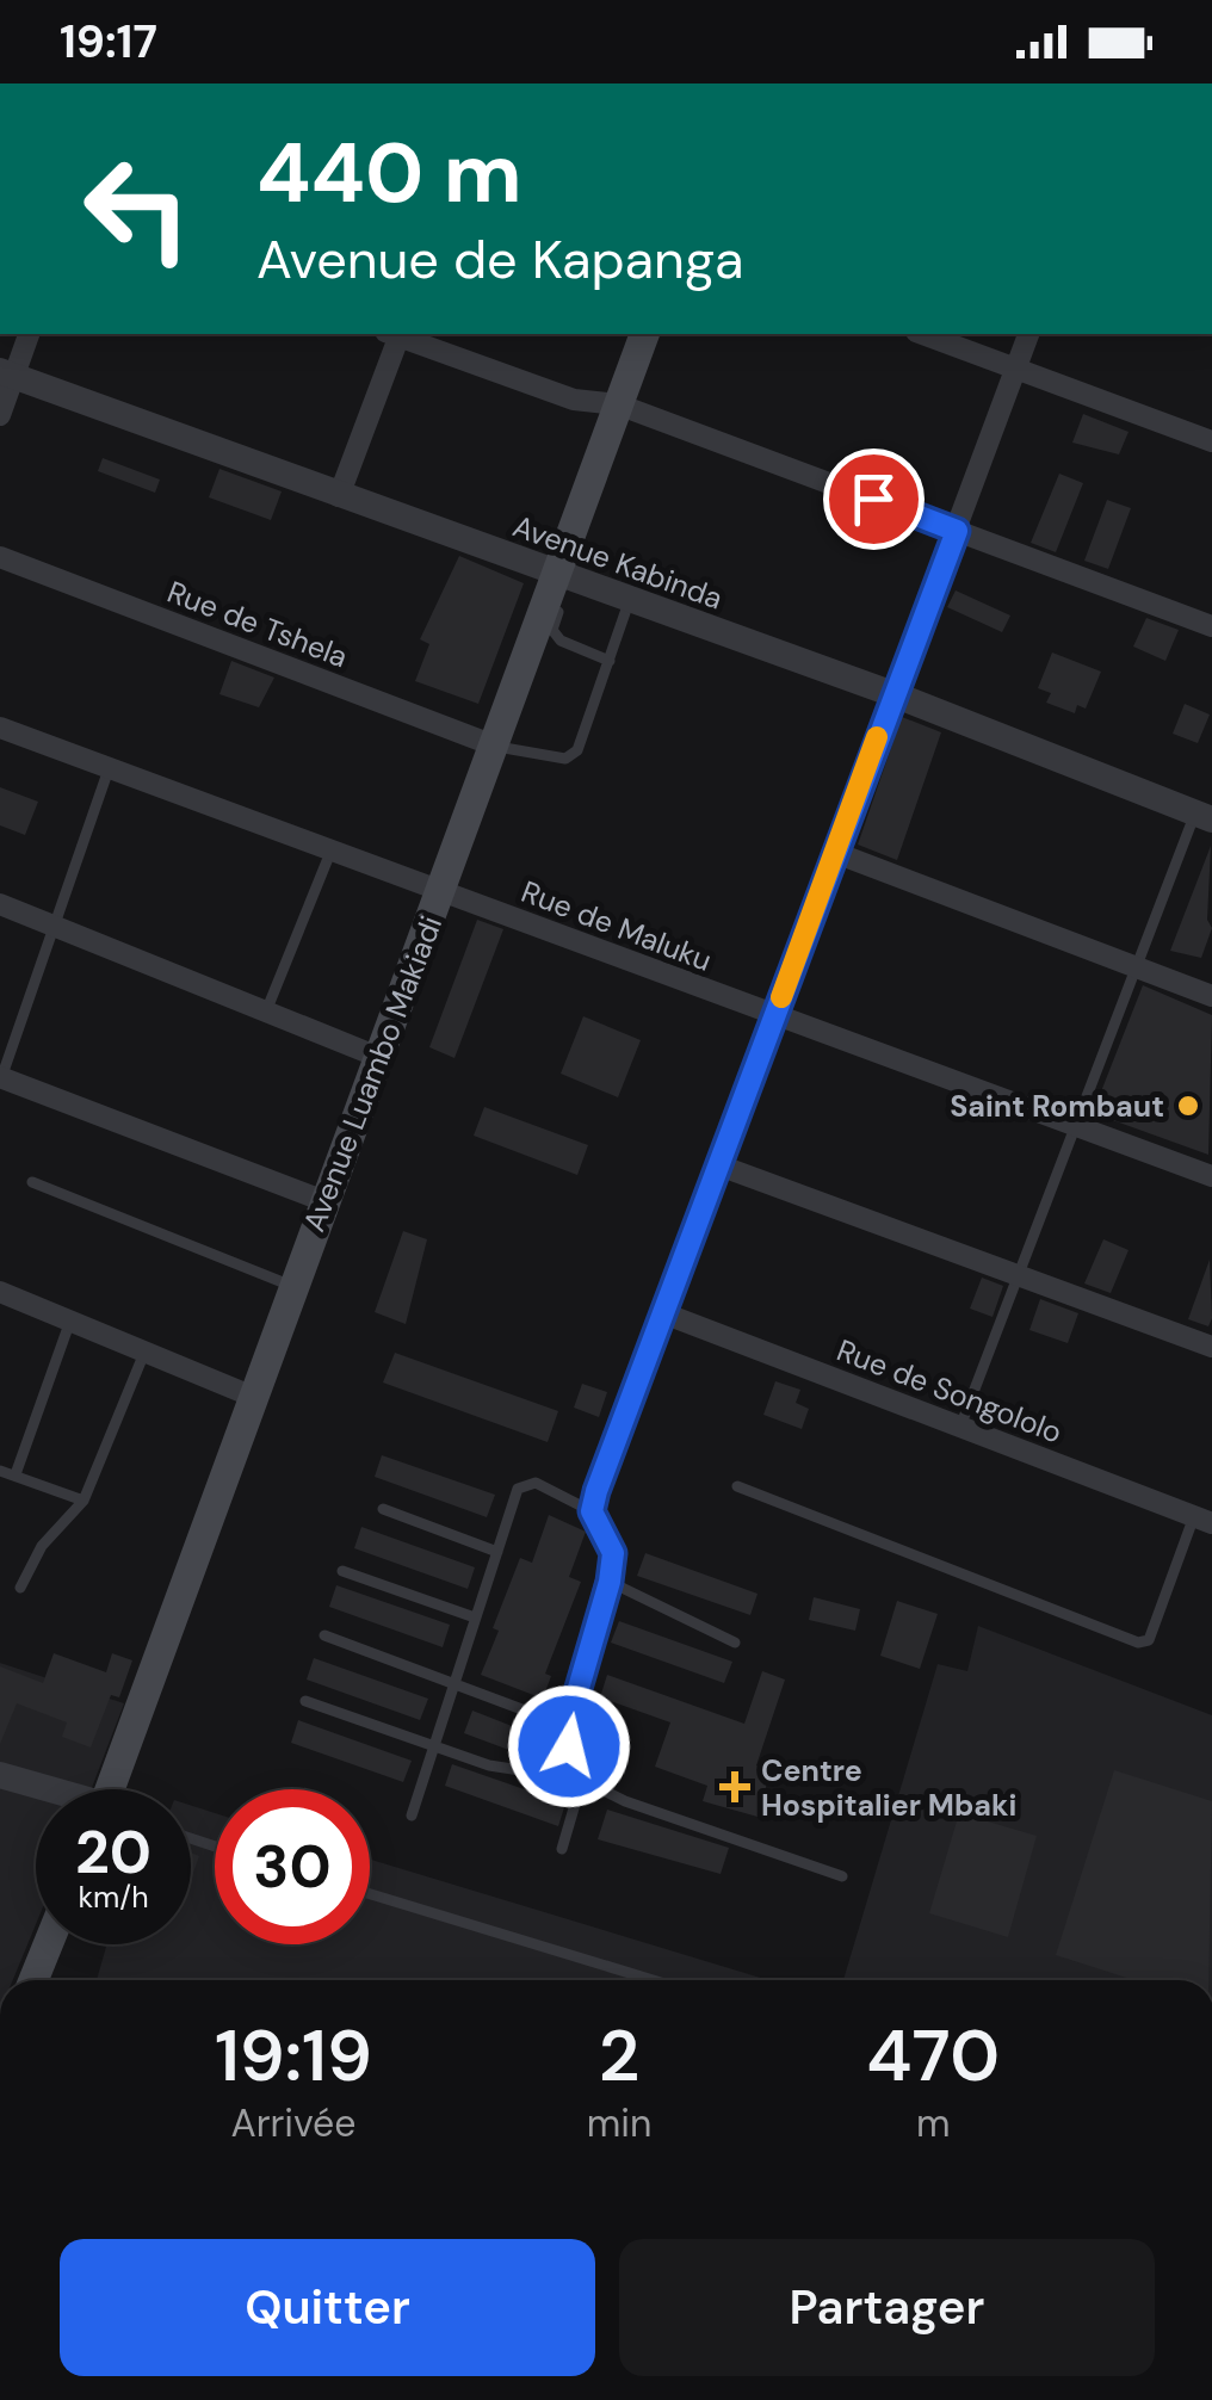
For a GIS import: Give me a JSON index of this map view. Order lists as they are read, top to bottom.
{
  "streets": {
    "main road": ["Avenue Luambo Makiadi"],
    "street": [
      "Avenue Kabinda",
      "Rue de Tshela",
      "Rue de Maluku",
      "Rue de Songololo"
    ]
  },
  "crossings": [
    ["Avenue Kabinda", "Avenue Luambo Makiadi"],
    ["Rue de Tshela", "Avenue Luambo Makiadi"],
    ["Rue de Maluku", "Avenue Luambo Makiadi"]
  ],
  "places": {
    "other": ["Saint Rombaut"],
    "health": ["Centre Hospitalier Mbaki"]
  },
  "page": {
    "status": "19:17",
    "turn": ["440 m", "Avenue de Kapanga"],
    "speed": "20 km/h",
    "limit": "30",
    "eta": [
      "19:19",
      "Arrivée",
      "2",
      "min",
      "470",
      "m"
    ],
    "buttons": ["Quitter", "Partager"]
  }
}
